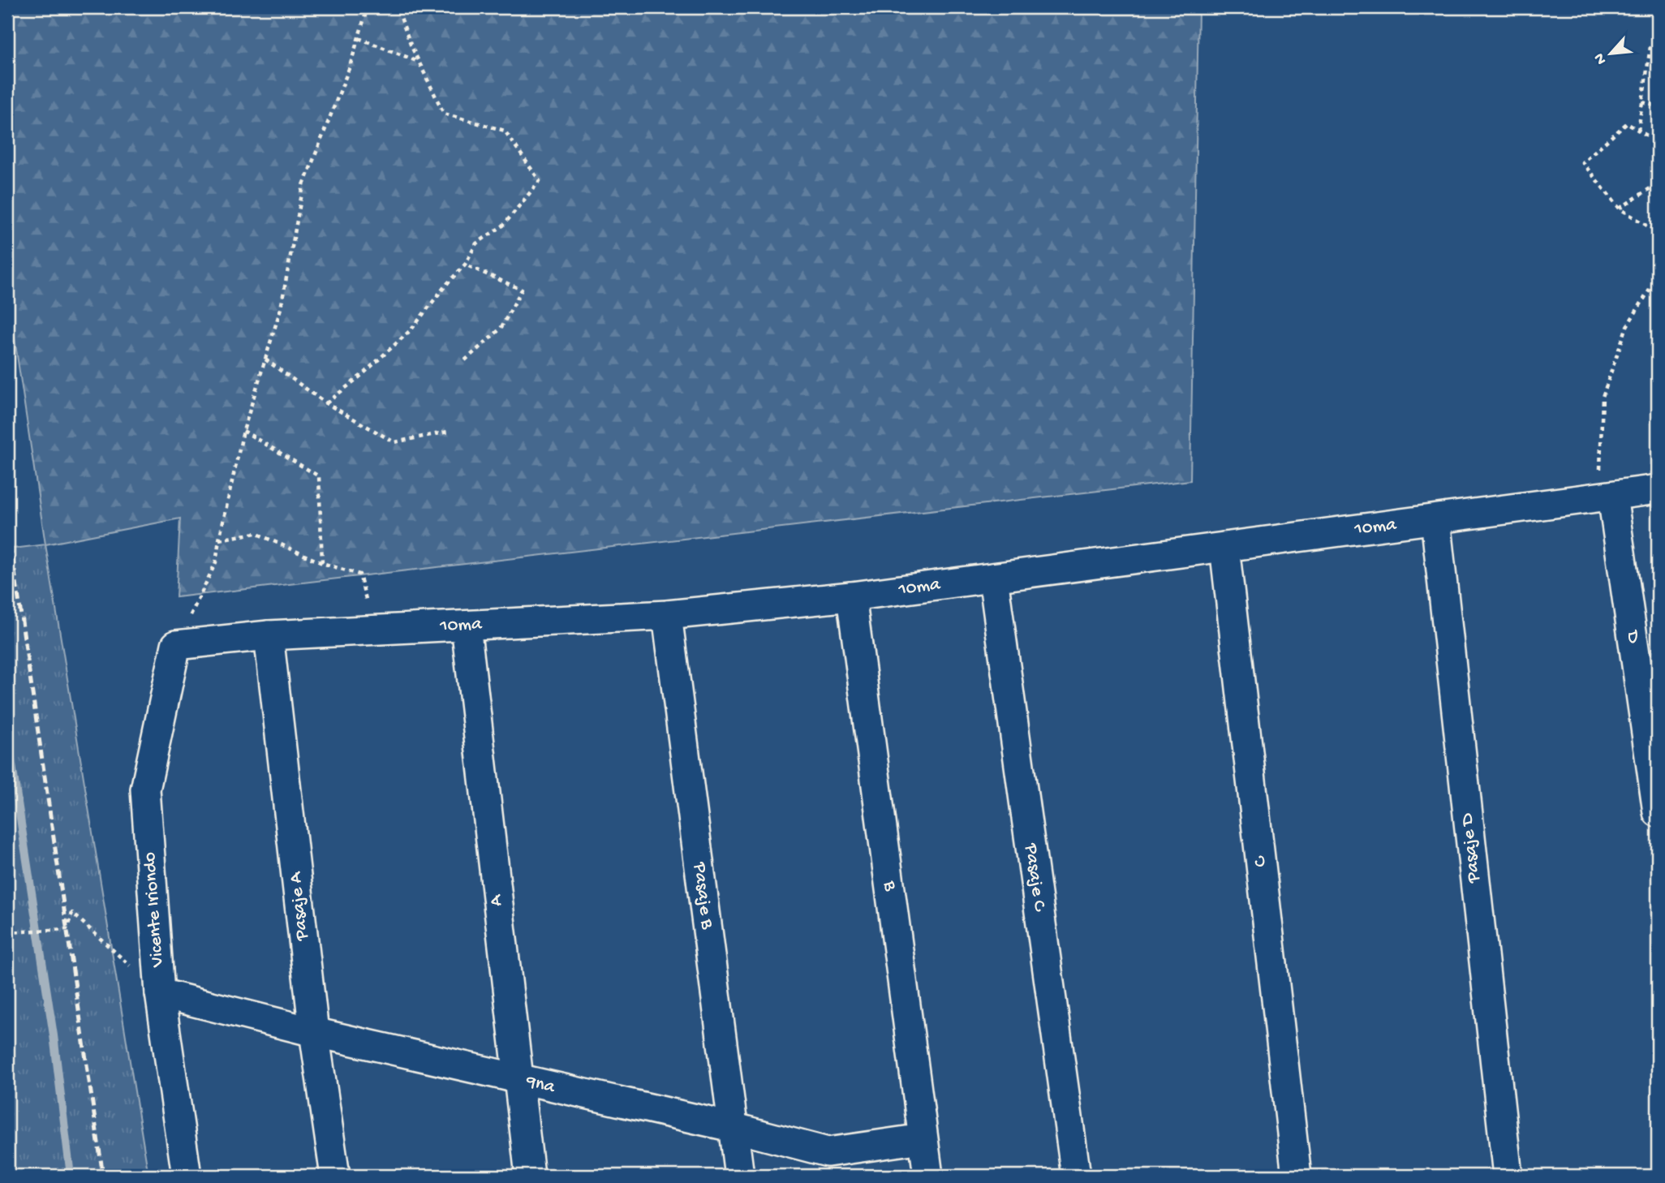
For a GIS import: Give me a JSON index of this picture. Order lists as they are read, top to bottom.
{
  "streets": {
    "street": [
      "10ma",
      "D",
      "Pasaje D",
      "C",
      "Pasaje C",
      "B",
      "Pasaje B",
      "A",
      "Pasaje A",
      "Vicente Iriondo",
      "9na"
    ]
  },
  "crossings": [
    ["10ma", "D"],
    ["10ma", "Pasaje D"],
    ["10ma", "C"],
    ["10ma", "Pasaje C"],
    ["10ma", "B"],
    ["10ma", "Pasaje B"],
    ["10ma", "A"],
    ["10ma", "Pasaje A"],
    ["10ma", "Vicente Iriondo"],
    ["B", "9na"],
    ["Pasaje B", "9na"],
    ["A", "9na"],
    ["Pasaje A", "9na"],
    ["Vicente Iriondo", "9na"]
  ],
  "north": "bottom left"
}
